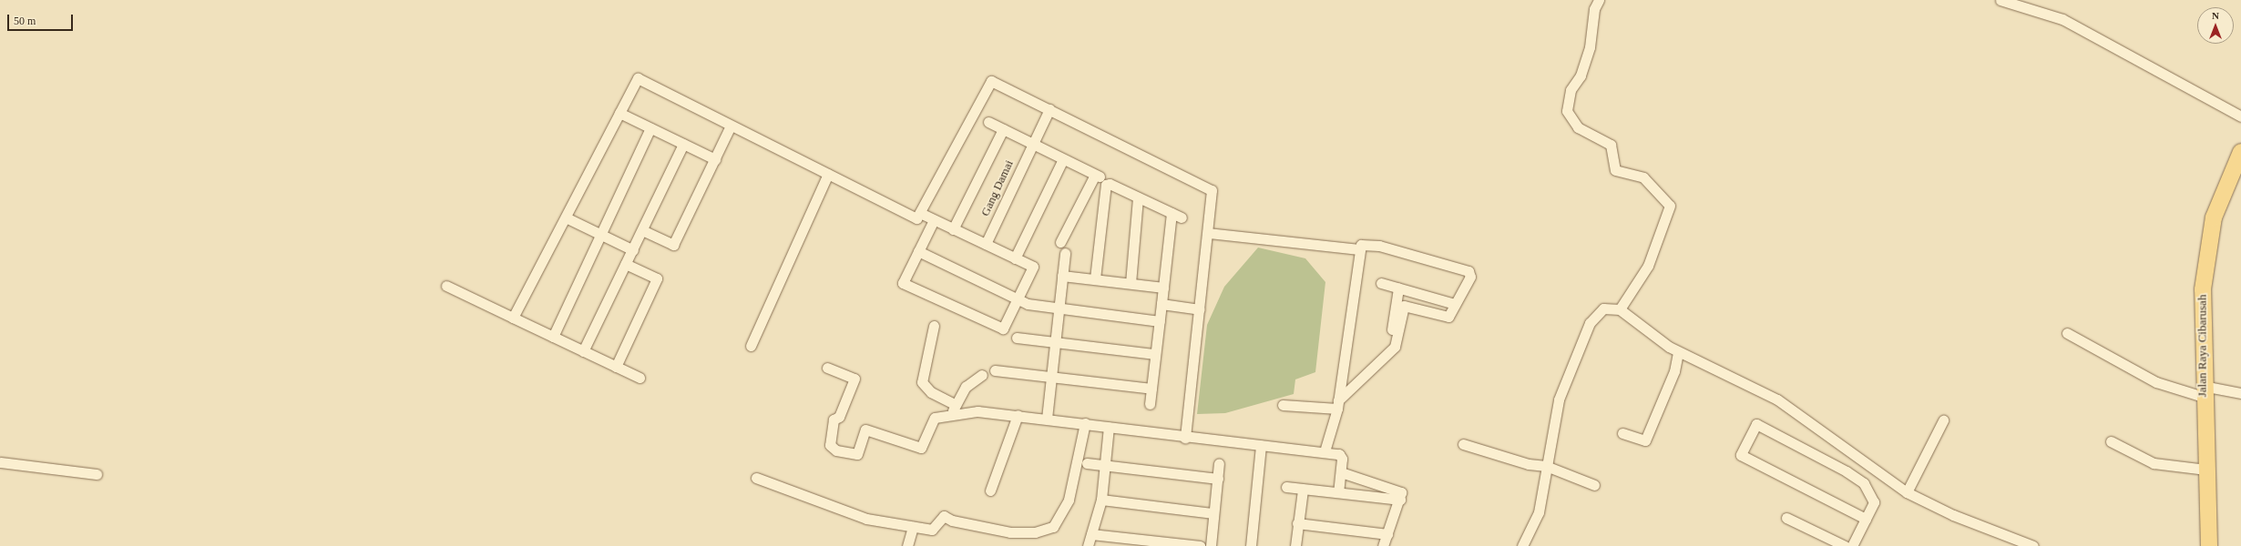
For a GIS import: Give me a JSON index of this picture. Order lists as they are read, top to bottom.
{
  "streets": {
    "main road": ["Jalan Raya Cibarusah"],
    "street": ["Gang Damai"]
  },
  "scale_bar": "50 m",
  "north": "top"
}
